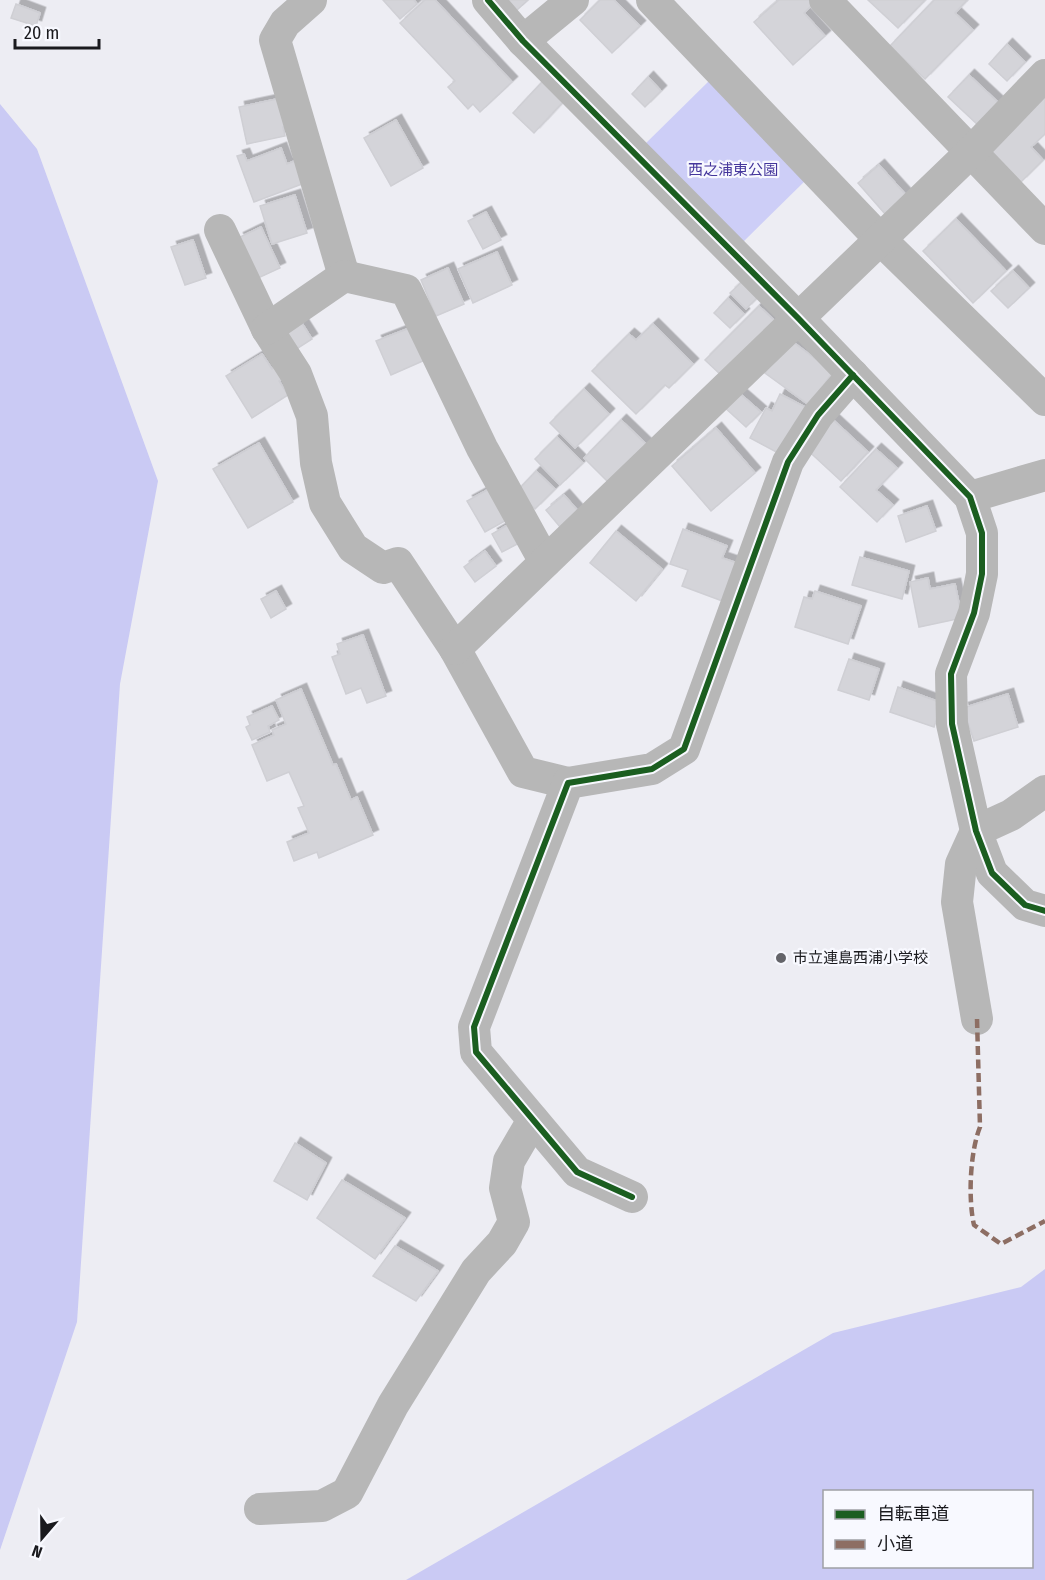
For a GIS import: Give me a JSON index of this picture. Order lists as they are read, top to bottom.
{
  "parks": ["西之浦東公園"],
  "places": ["市立連島西浦小学校"],
  "legend": ["自転車道", "小道"],
  "scale_bar": "20 m",
  "north": "bottom"
}
